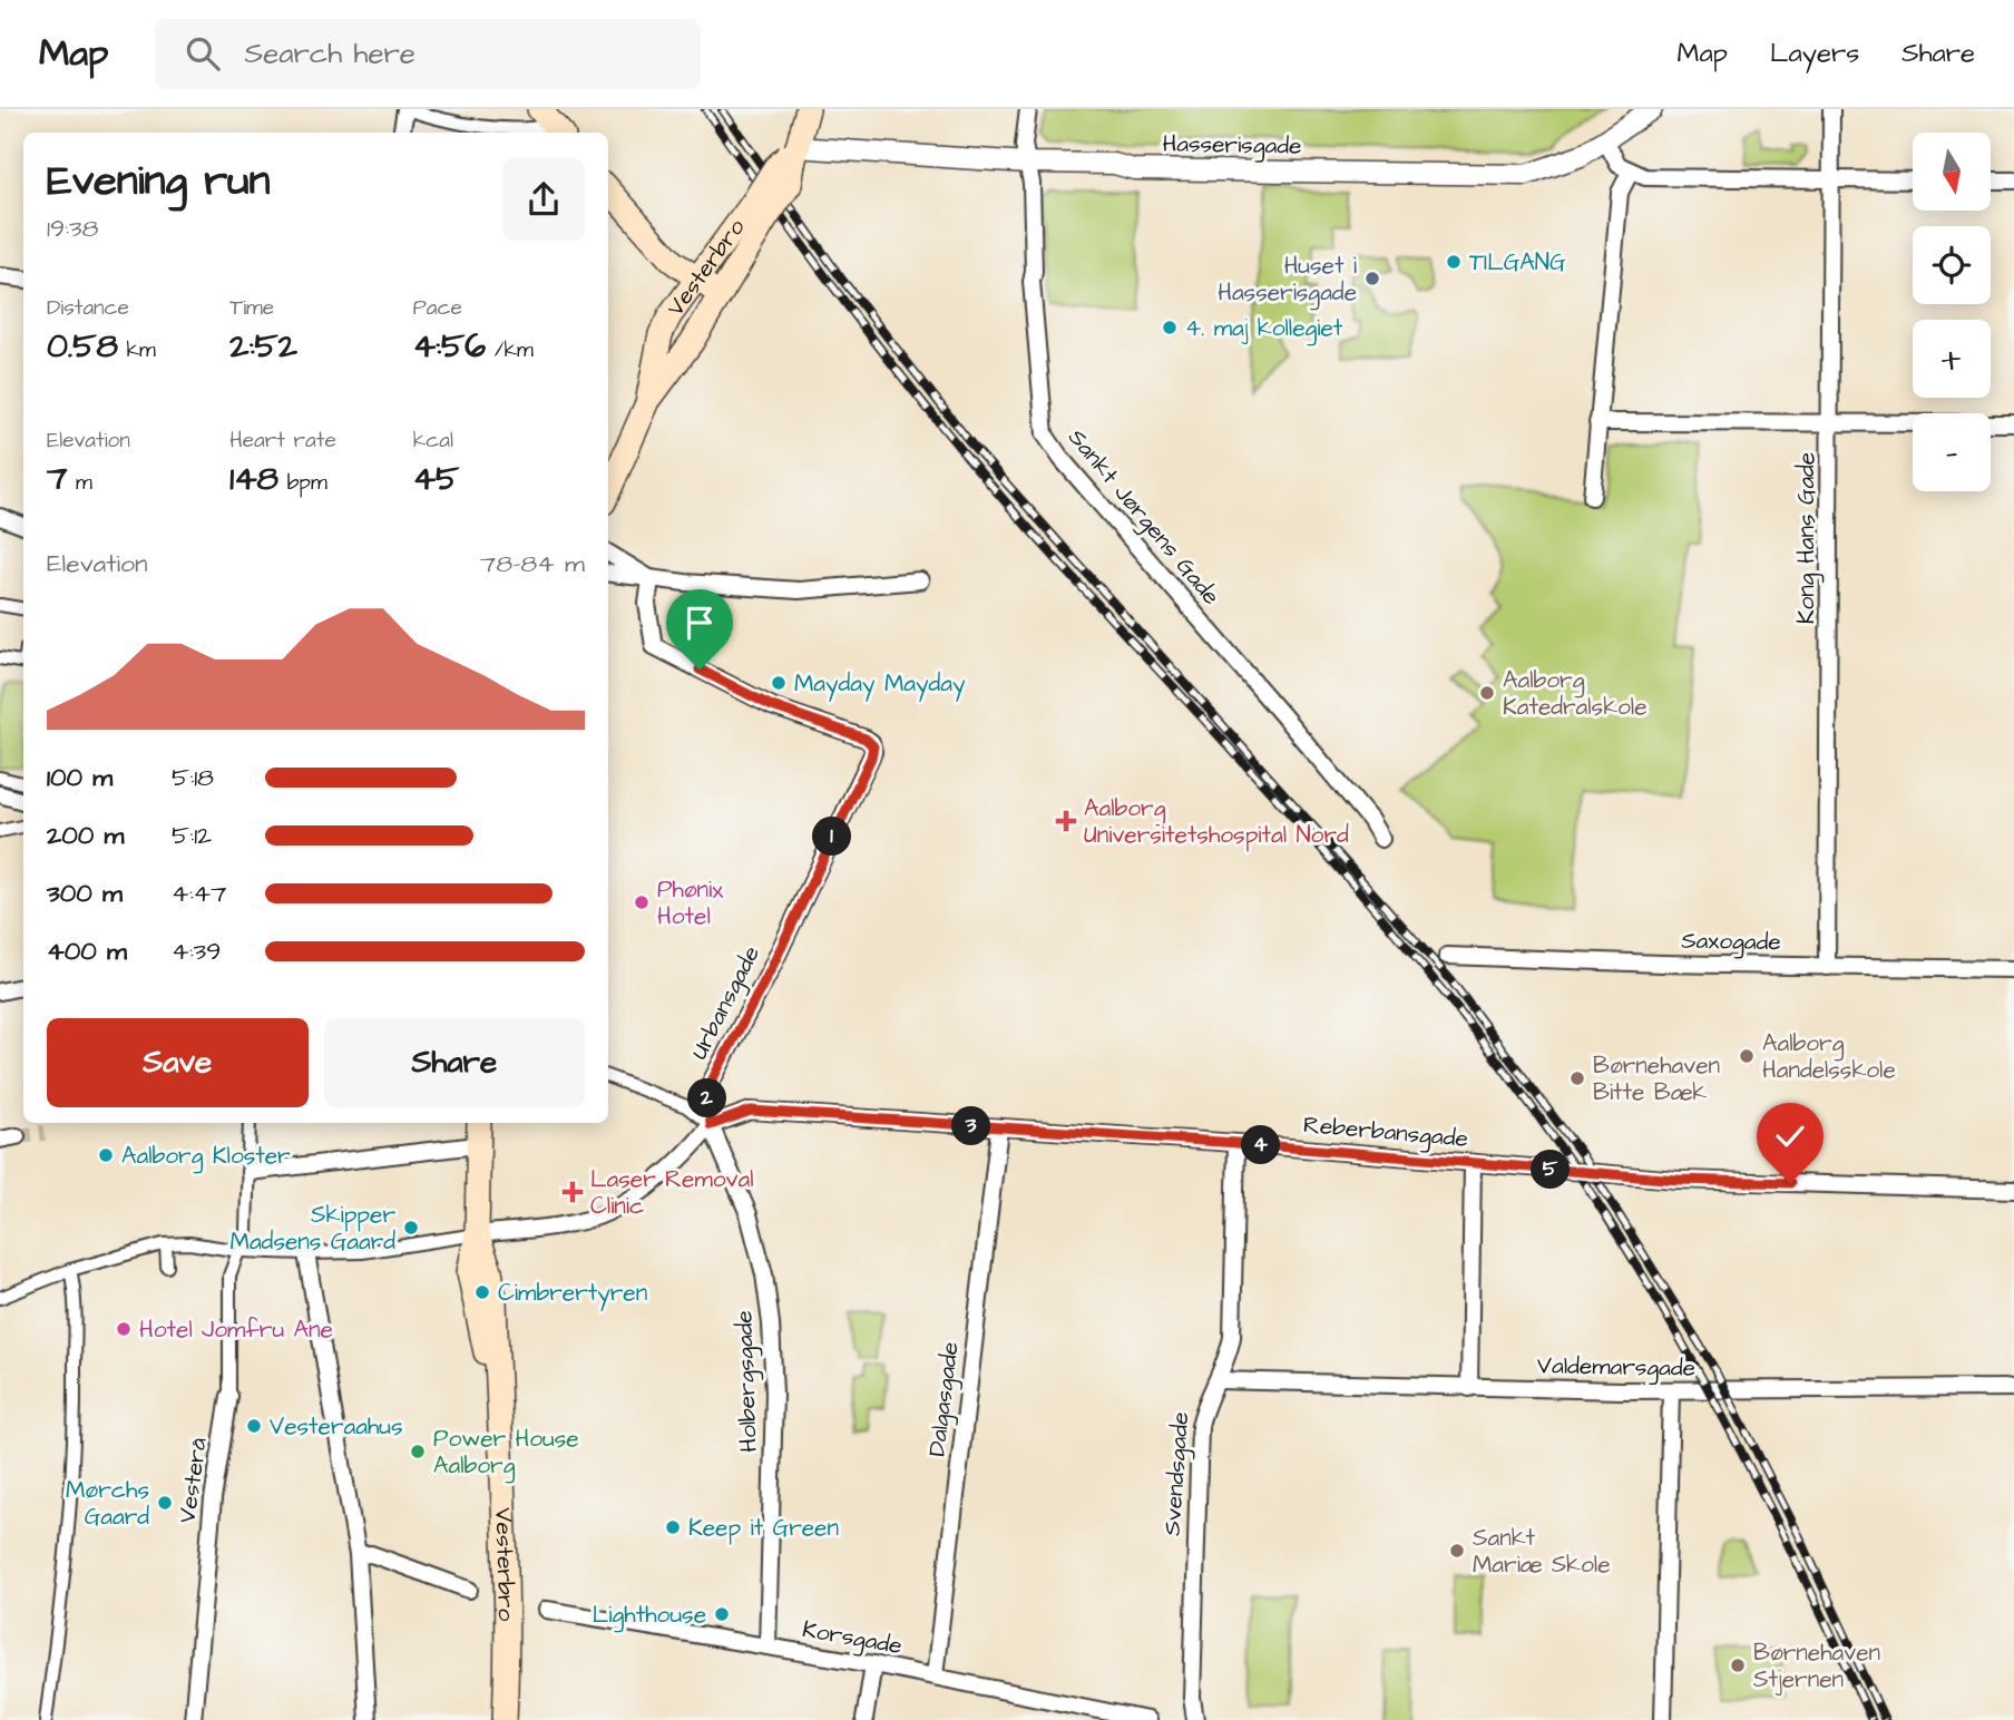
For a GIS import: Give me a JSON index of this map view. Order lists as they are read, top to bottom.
{
  "streets": {
    "main road": ["Vesterbro"],
    "street": [
      "Hasserisgade",
      "Sankt Jørgens Gade",
      "Kong Hans Gade",
      "Saxogade",
      "Urbansgade",
      "Reberbansgade",
      "Valdemarsgade",
      "Holbergsgade",
      "Dalgasgade",
      "Svendsgade",
      "Vesterå",
      "Korsgade"
    ]
  },
  "crossings": [
    ["Hasserisgade", "Vesterbro"],
    ["Hasserisgade", "Sankt Jørgens Gade"],
    ["Kong Hans Gade", "Saxogade"],
    ["Urbansgade", "Reberbansgade"],
    ["Urbansgade", "Holbergsgade"],
    ["Reberbansgade", "Holbergsgade"],
    ["Reberbansgade", "Dalgasgade"],
    ["Reberbansgade", "Svendsgade"],
    ["Valdemarsgade", "Svendsgade"],
    ["Holbergsgade", "Korsgade"],
    ["Dalgasgade", "Korsgade"]
  ],
  "places": {
    "other": [
      "TILGANG",
      "Huset i Hasserisgade",
      "4. maj kollegiet",
      "Mayday Mayday",
      "Aalborg Katedralskole",
      "Phønix Hotel",
      "Aalborg Handelsskole",
      "Børnehaven Bitte Bæk",
      "Aalborg Kloster",
      "Skipper Madsens Gaard",
      "Cimbrertyren",
      "Hotel Jomfru Ane",
      "Vesteraahus",
      "Power House Aalborg",
      "Mørchs Gaard",
      "Keep it Green",
      "Sankt Mariæ Skole",
      "Lighthouse",
      "Børnehaven Stjernen"
    ],
    "health": ["Aalborg Universitetshospital Nord", "Laser Removal Clinic"]
  },
  "north": "bottom",
  "page": {
    "header": "Map",
    "search": "Search here",
    "nav": ["Map", "Layers", "Share"],
    "map_buttons": ["+", "−"],
    "heading": ["Evening run", "19:38"],
    "stats": [
      ["Distance", "0.58 km"],
      ["Time", "2:52"],
      ["Pace", "4:56 /km"],
      ["Elevation", "7 m"],
      ["Heart rate", "148 bpm"],
      ["kcal", "45"]
    ],
    "chart": ["Elevation", "78–84 m"],
    "list": [
      {
        "name": "100 m",
        "note": "5:18"
      },
      {
        "name": "200 m",
        "note": "5:12"
      },
      {
        "name": "300 m",
        "note": "4:47"
      },
      {
        "name": "400 m",
        "note": "4:39"
      }
    ],
    "pins": [
      "1",
      "2",
      "3",
      "4",
      "5"
    ],
    "buttons": ["Save", "Share"]
  }
}
